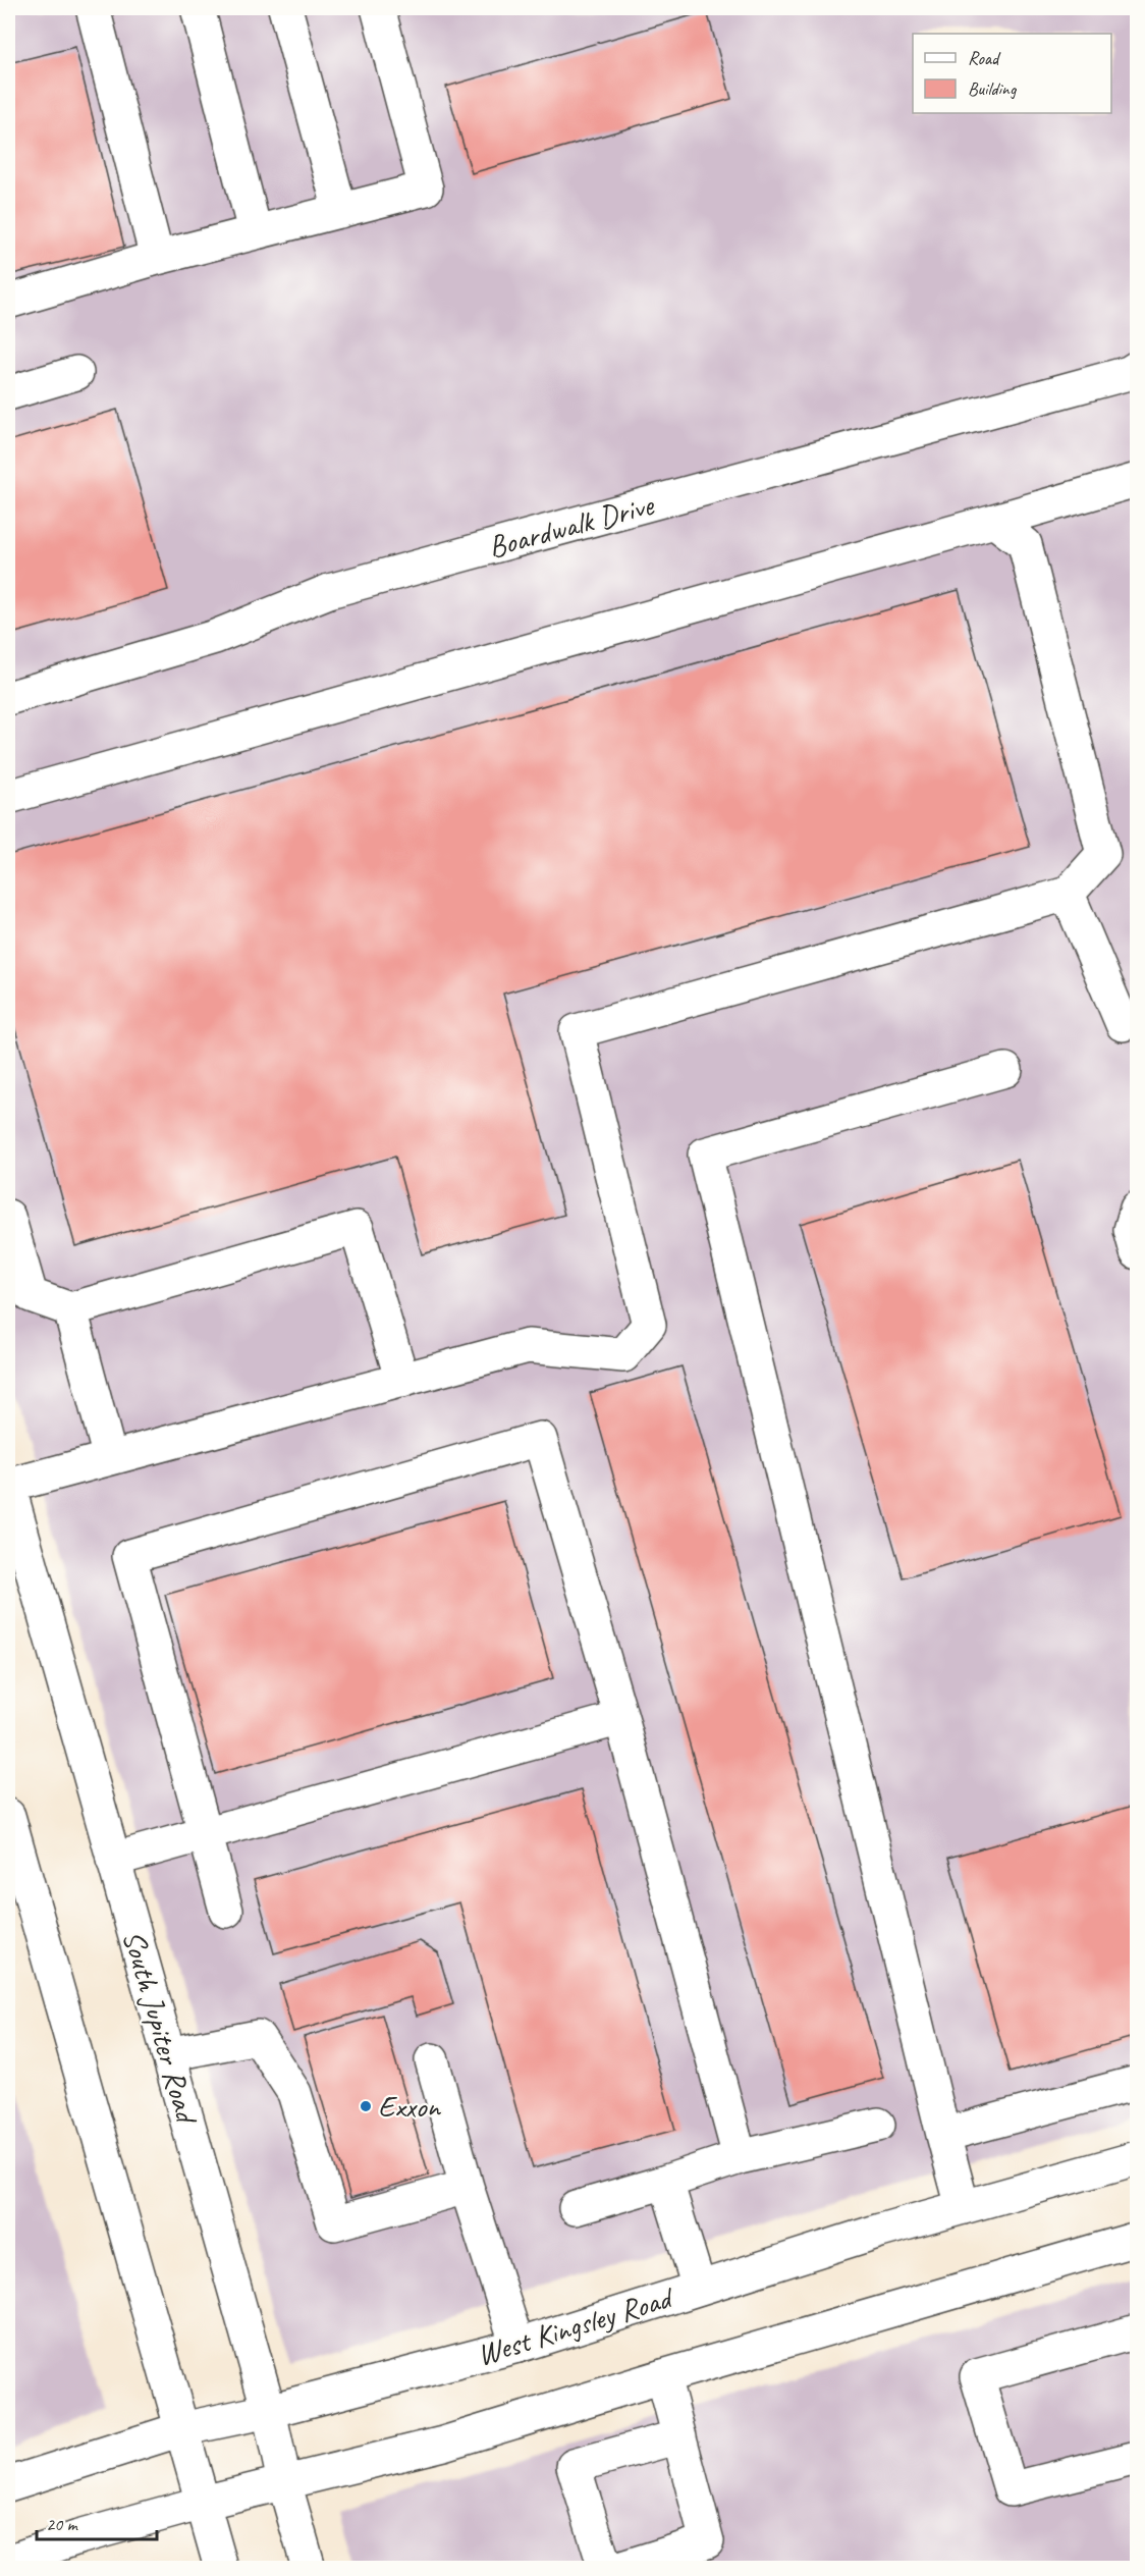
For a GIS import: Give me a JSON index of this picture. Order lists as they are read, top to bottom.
{
  "streets": {
    "main road": ["Boardwalk Drive", "South Jupiter Road", "West Kingsley Road"]
  },
  "crossings": [
    ["South Jupiter Road", "West Kingsley Road"]
  ],
  "places": ["Exxon"],
  "legend": ["Road", "Building"],
  "scale_bar": "20 m"
}
